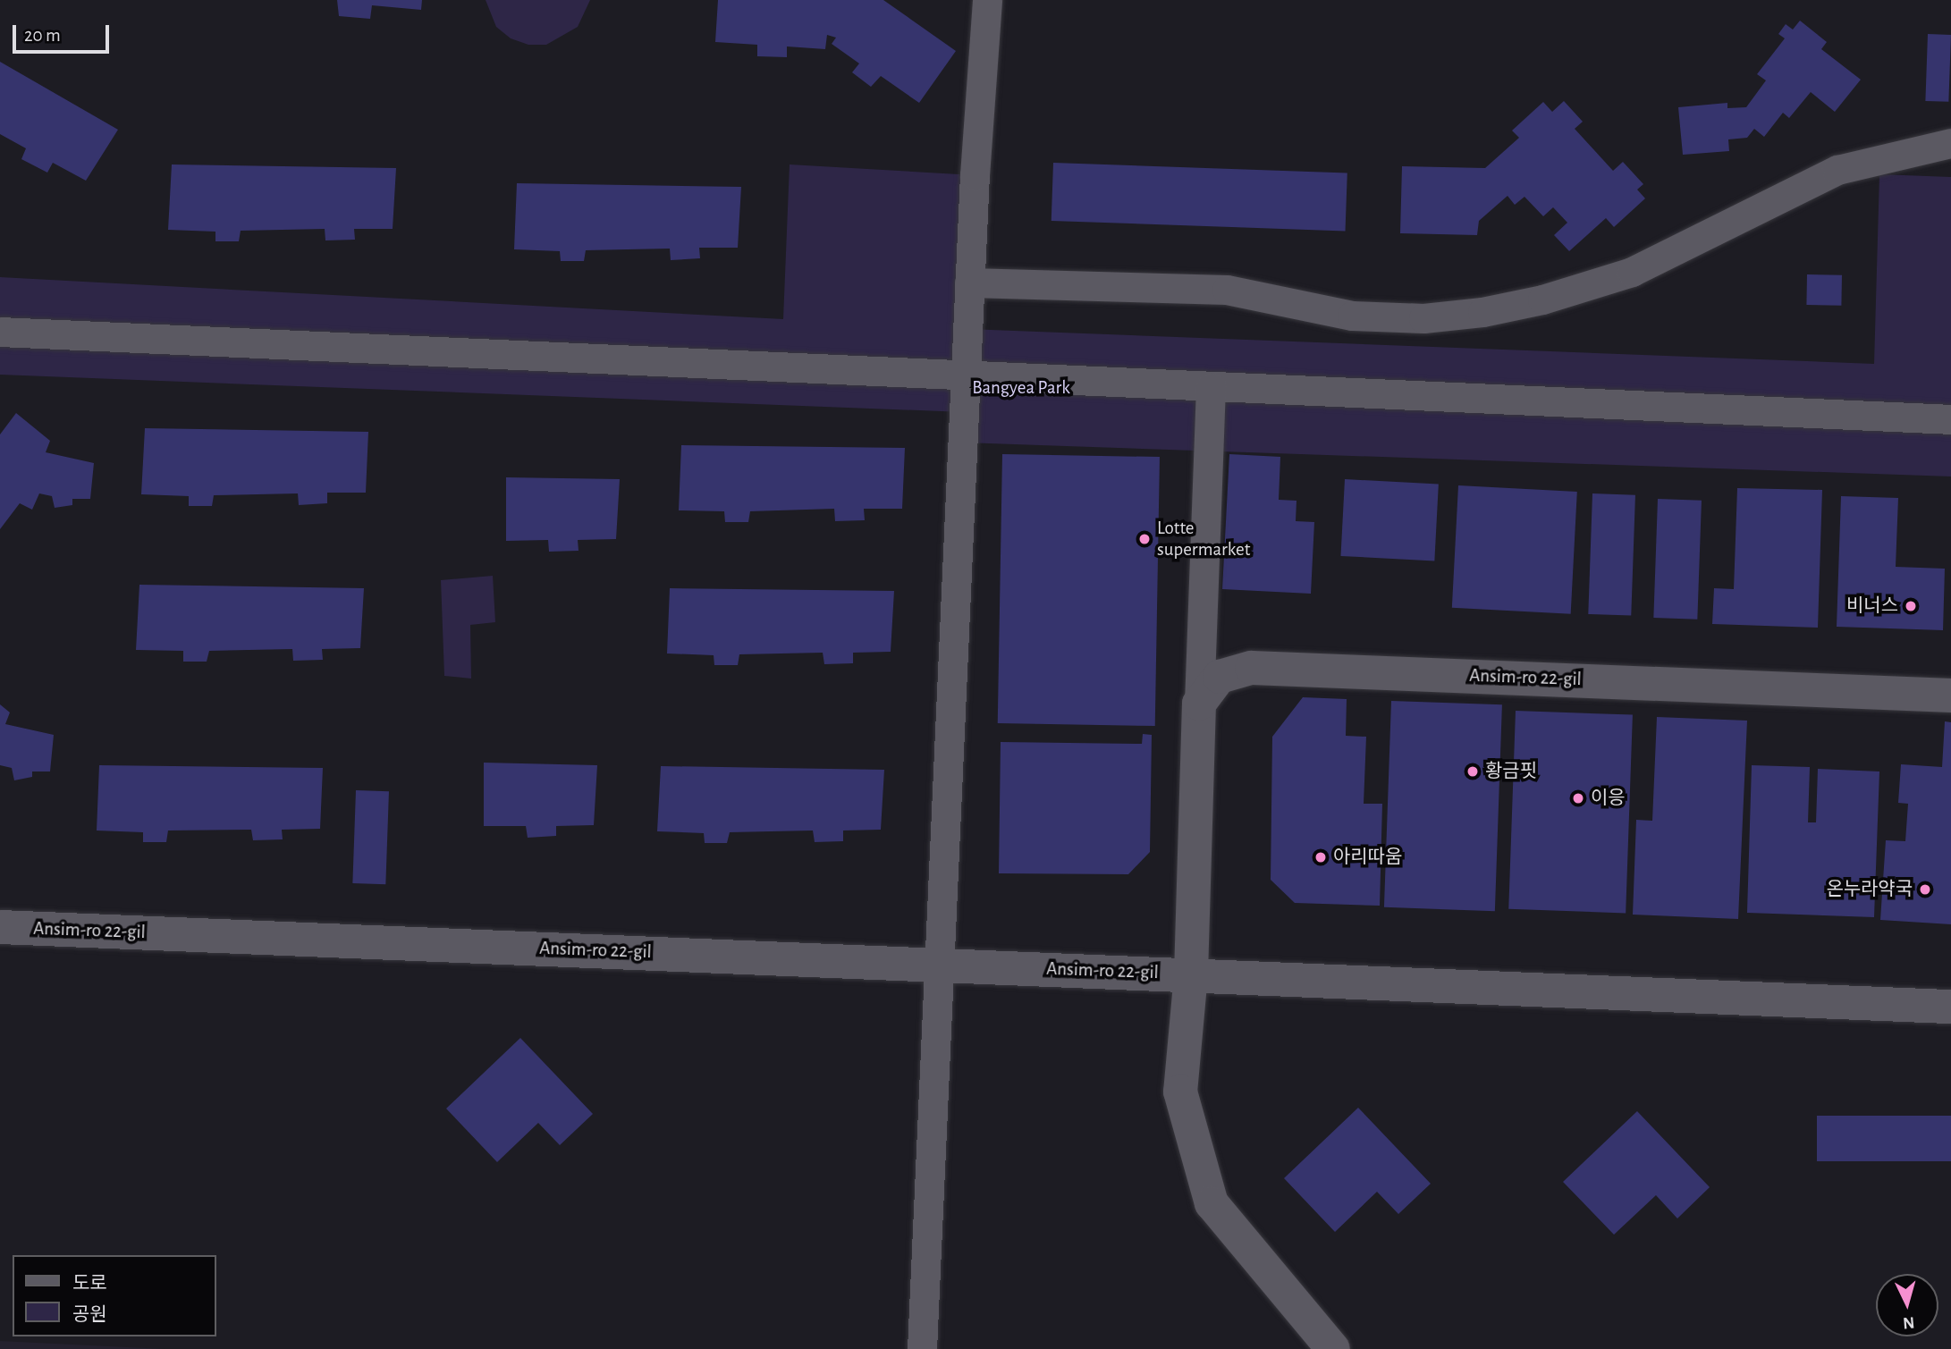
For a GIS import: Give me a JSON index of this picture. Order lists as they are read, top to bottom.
{
  "streets": {
    "main road": ["Ansim-ro 22-gil"]
  },
  "parks": ["Bangyea Park"],
  "places": [
    "Lotte supermarket",
    "비너스",
    "황금핏",
    "이응",
    "아리따움",
    "온누라약국"
  ],
  "legend": ["도로", "공원"],
  "scale_bar": "20 m",
  "north": "bottom"
}
